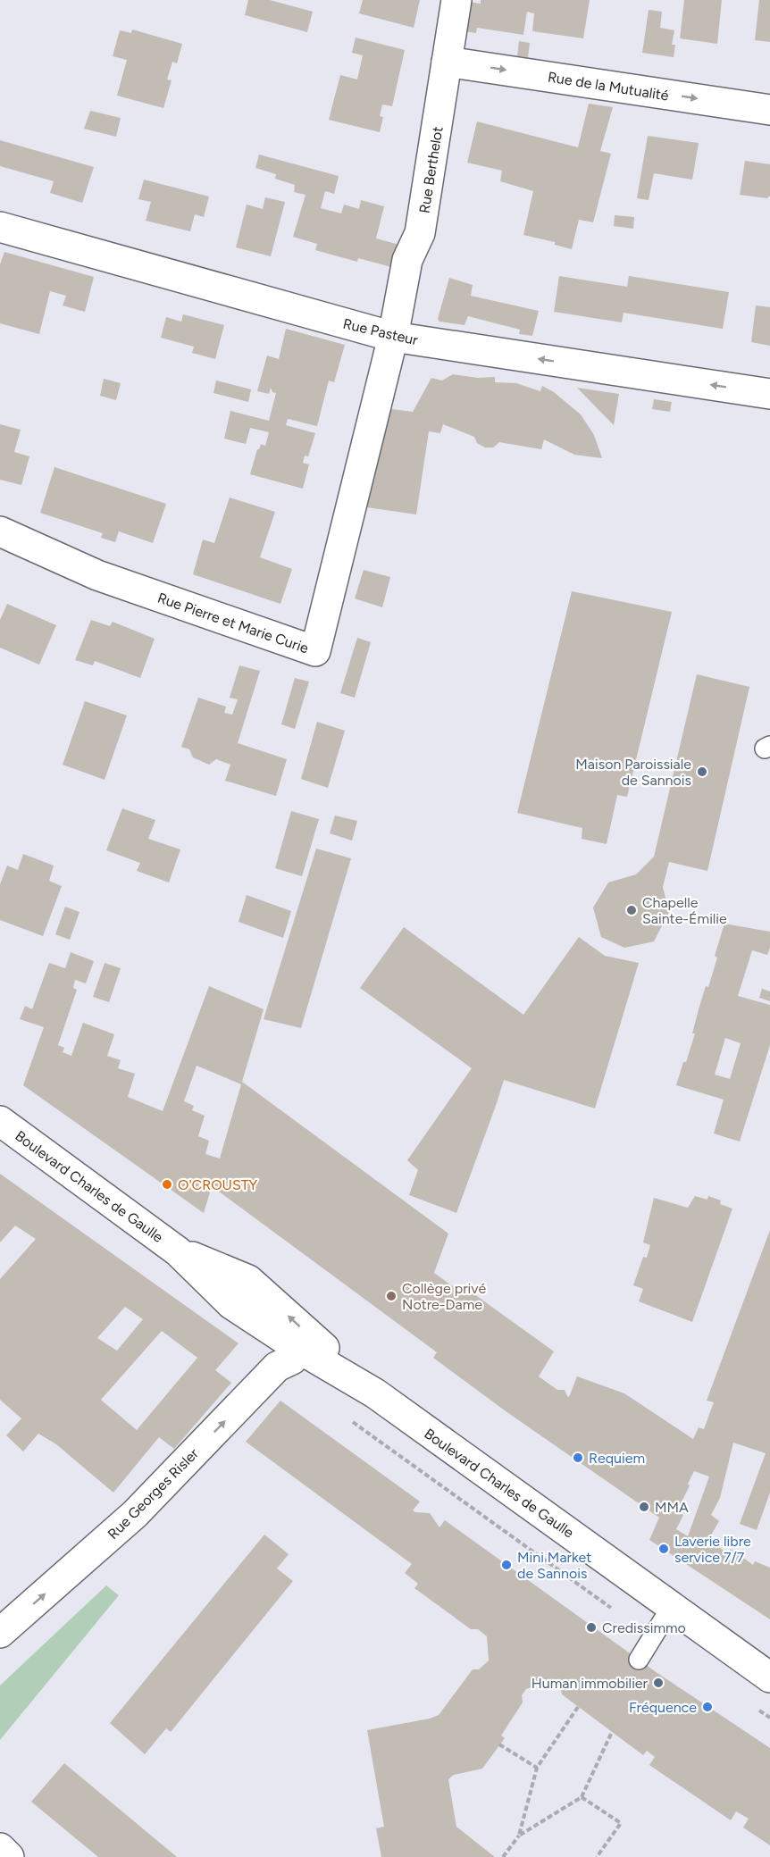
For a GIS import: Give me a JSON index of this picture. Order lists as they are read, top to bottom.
{
  "streets": {
    "street": [
      "Rue de la Mutualité",
      "Rue Berthelot",
      "Rue Pasteur",
      "Rue Pierre et Marie Curie",
      "Boulevard Charles de Gaulle",
      "Rue Georges Risler"
    ]
  },
  "crossings": [
    ["Rue de la Mutualité", "Rue Berthelot"],
    ["Rue Berthelot", "Rue Pasteur"],
    ["Rue Berthelot", "Rue Pierre et Marie Curie"],
    ["Rue Pasteur", "Rue Pierre et Marie Curie"],
    ["Boulevard Charles de Gaulle", "Rue Georges Risler"]
  ],
  "one_way": ["Rue de la Mutualité", "Rue Pasteur", "Rue Georges Risler"],
  "places": [
    "Maison Paroissiale de Sannois",
    "Chapelle Sainte-Émilie",
    "O'CROUSTY",
    "Collège privé Notre-Dame",
    "Requiem",
    "MMA",
    "Laverie libre service 7/7",
    "Mini Market de Sannois",
    "Credissimmo",
    "Human immobilier",
    "Fréquence"
  ]
}
